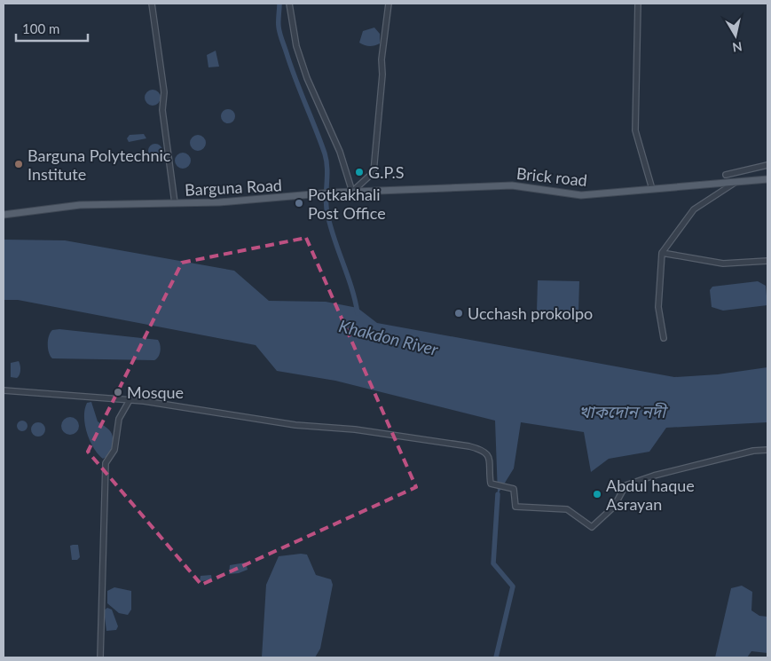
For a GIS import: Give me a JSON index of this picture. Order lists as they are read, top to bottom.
{
  "streets": {
    "main road": ["Brick road", "Barguna Road"]
  },
  "crossings": [
    ["Brick road", "Barguna Road"]
  ],
  "water": ["Khakdon River", "খাকদোন নদী"],
  "places": [
    "Barguna Polytechnic Institute",
    "G.P.S",
    "Potkakhali Post Office",
    "Ucchash prokolpo",
    "Mosque",
    "Abdul haque Asrayan"
  ],
  "scale_bar": "100 m",
  "north": "bottom"
}
